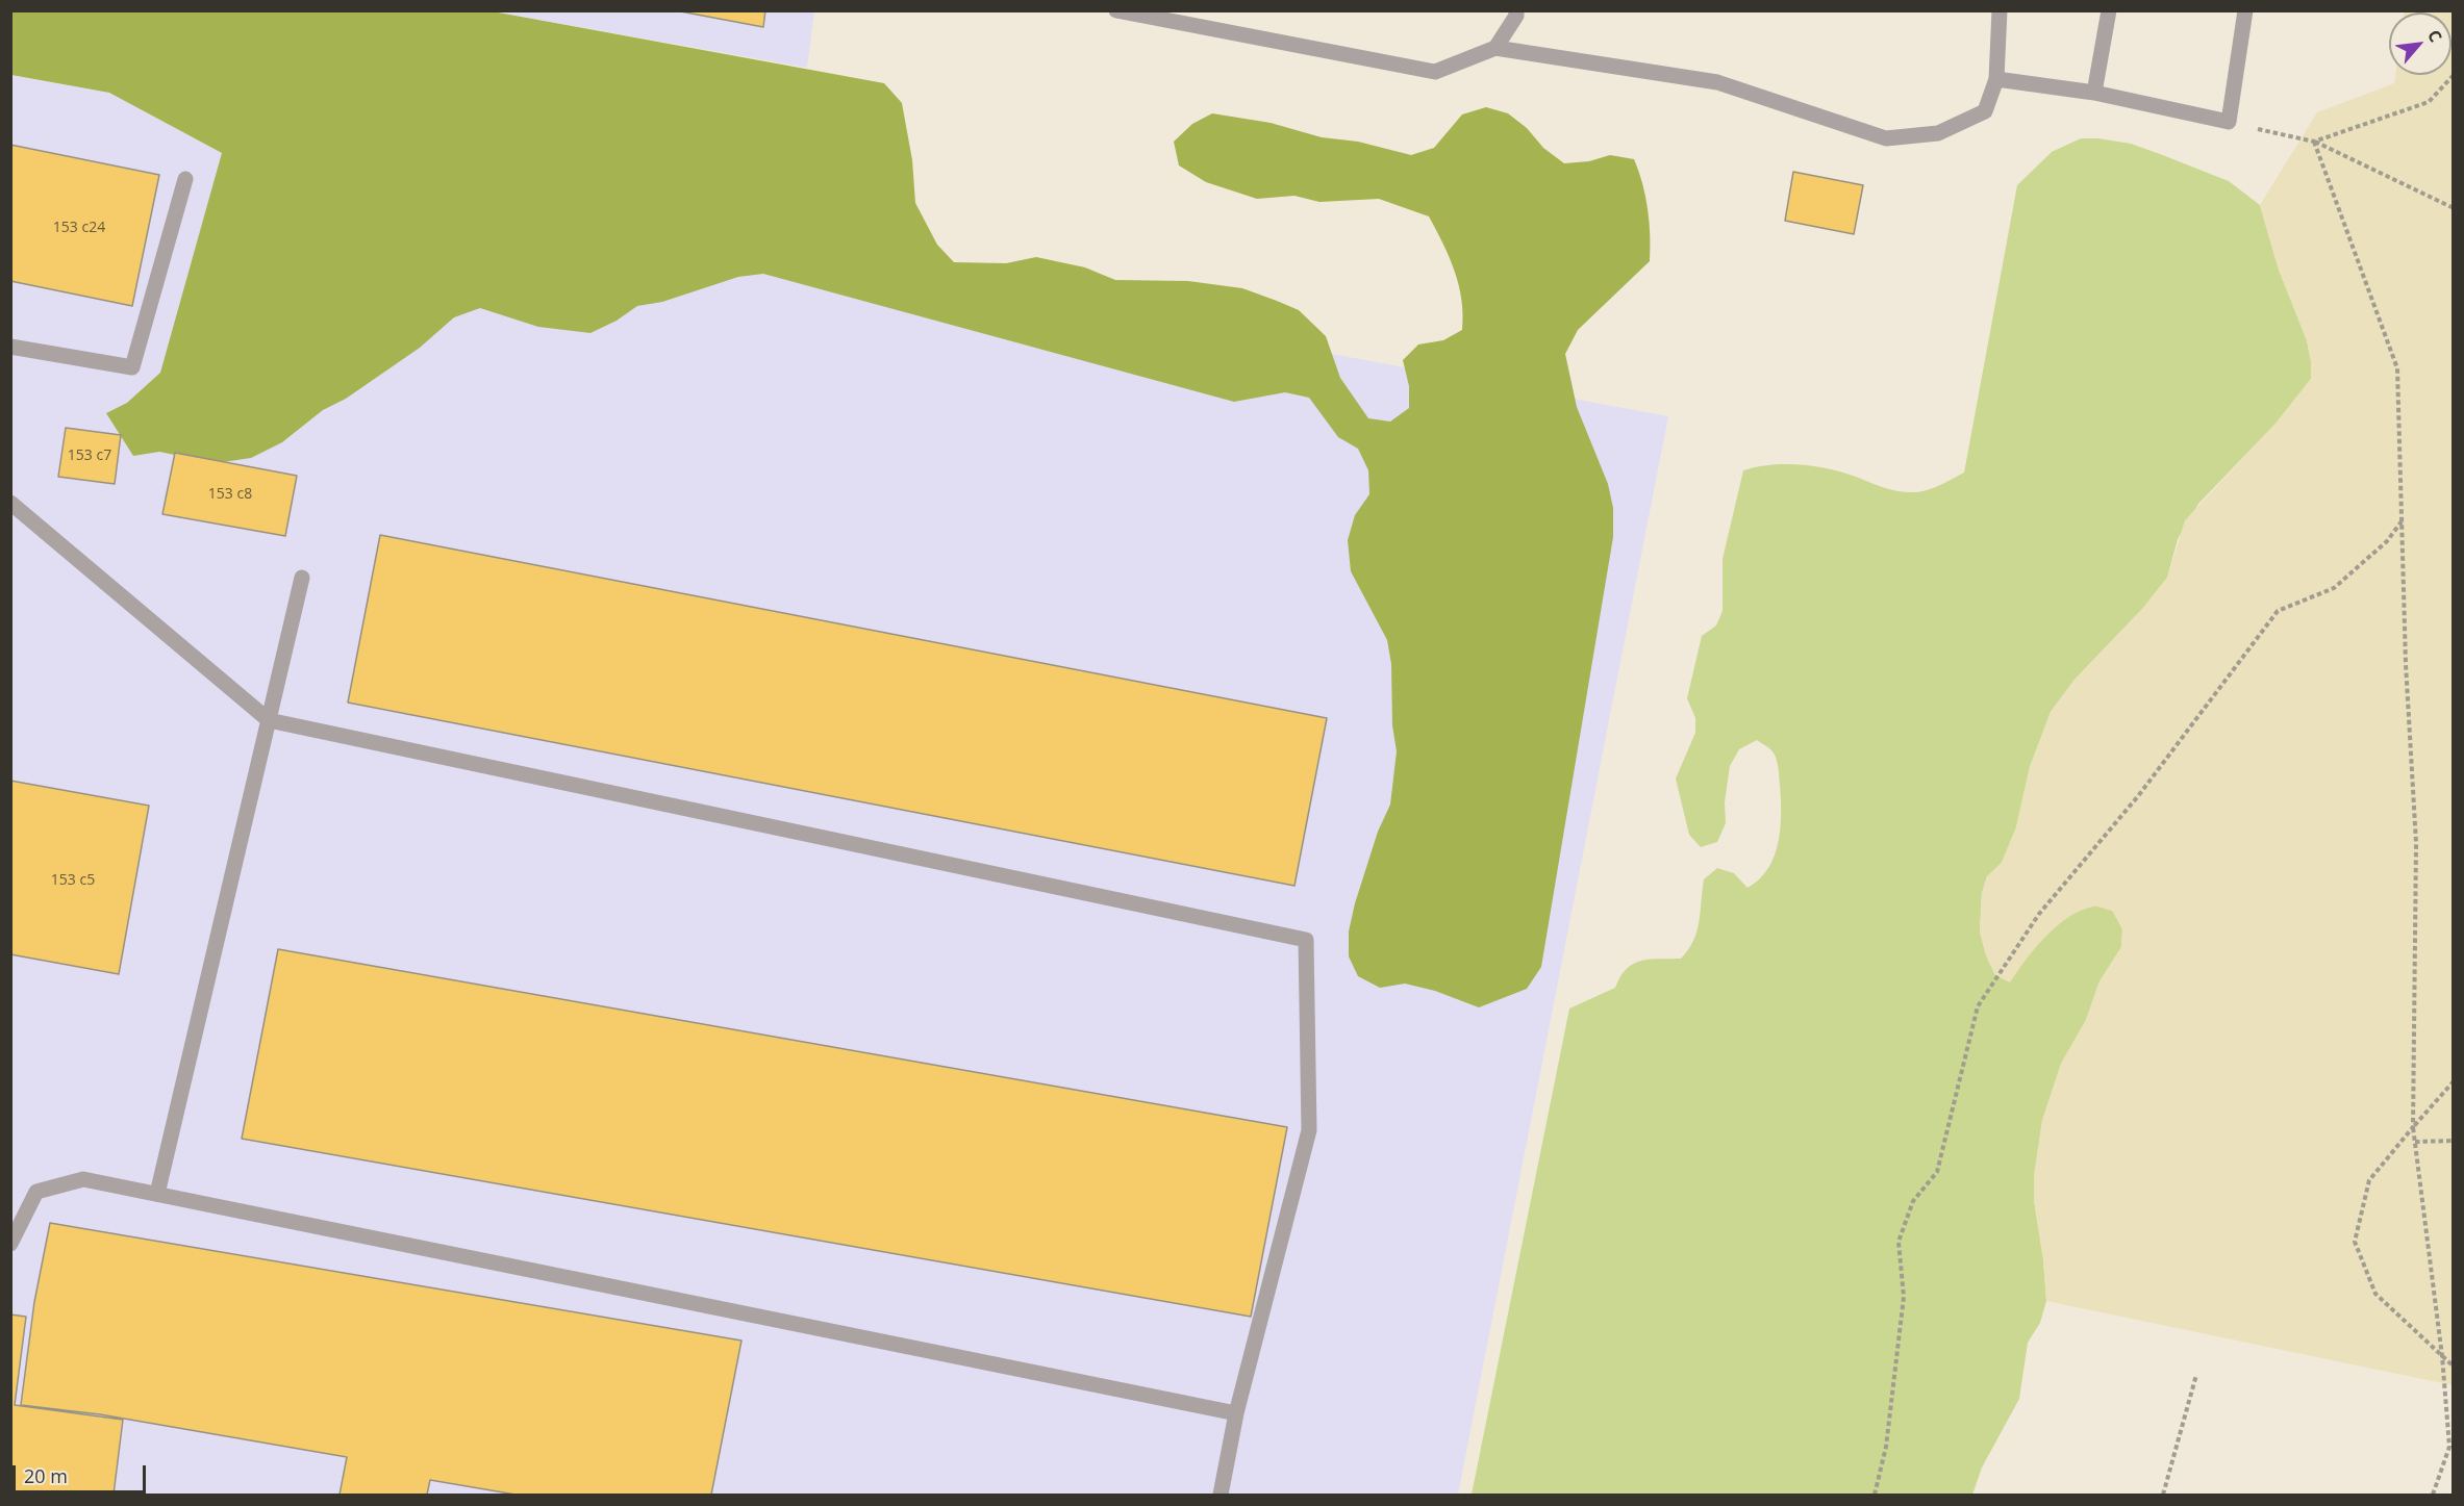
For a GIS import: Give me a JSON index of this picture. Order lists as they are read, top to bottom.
{
  "house_numbers": [
    "153 с24",
    "153 с7",
    "153 с8",
    "153 с5"
  ],
  "scale_bar": "20 m",
  "north": "top right"
}
